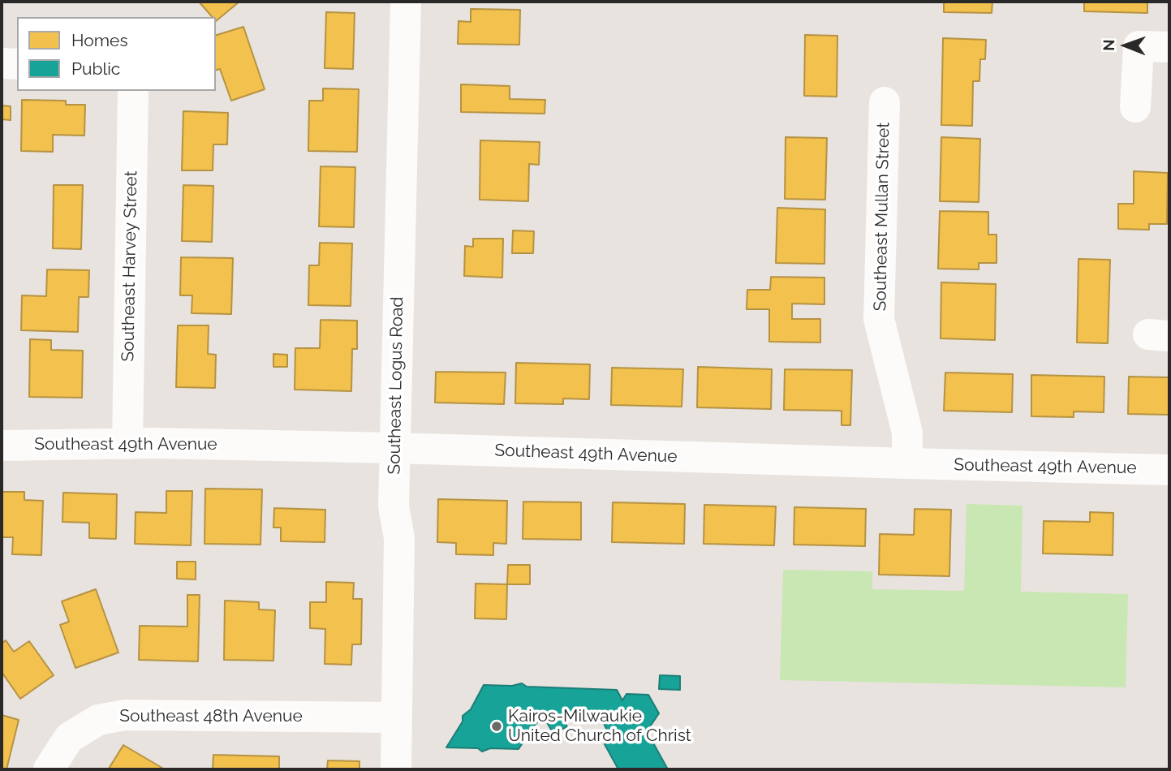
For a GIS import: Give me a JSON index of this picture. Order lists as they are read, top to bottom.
{
  "streets": {
    "street": [
      "Southeast Mullan Street",
      "Southeast Harvey Street",
      "Southeast Logus Road",
      "Southeast 49th Avenue",
      "Southeast 48th Avenue"
    ]
  },
  "crossings": [
    ["Southeast Mullan Street", "Southeast 49th Avenue"],
    ["Southeast Harvey Street", "Southeast 49th Avenue"],
    ["Southeast Logus Road", "Southeast 49th Avenue"],
    ["Southeast Logus Road", "Southeast 48th Avenue"]
  ],
  "places": ["Kairos-Milwaukie United Church of Christ"],
  "legend": ["Homes", "Public"],
  "north": "left"
}
